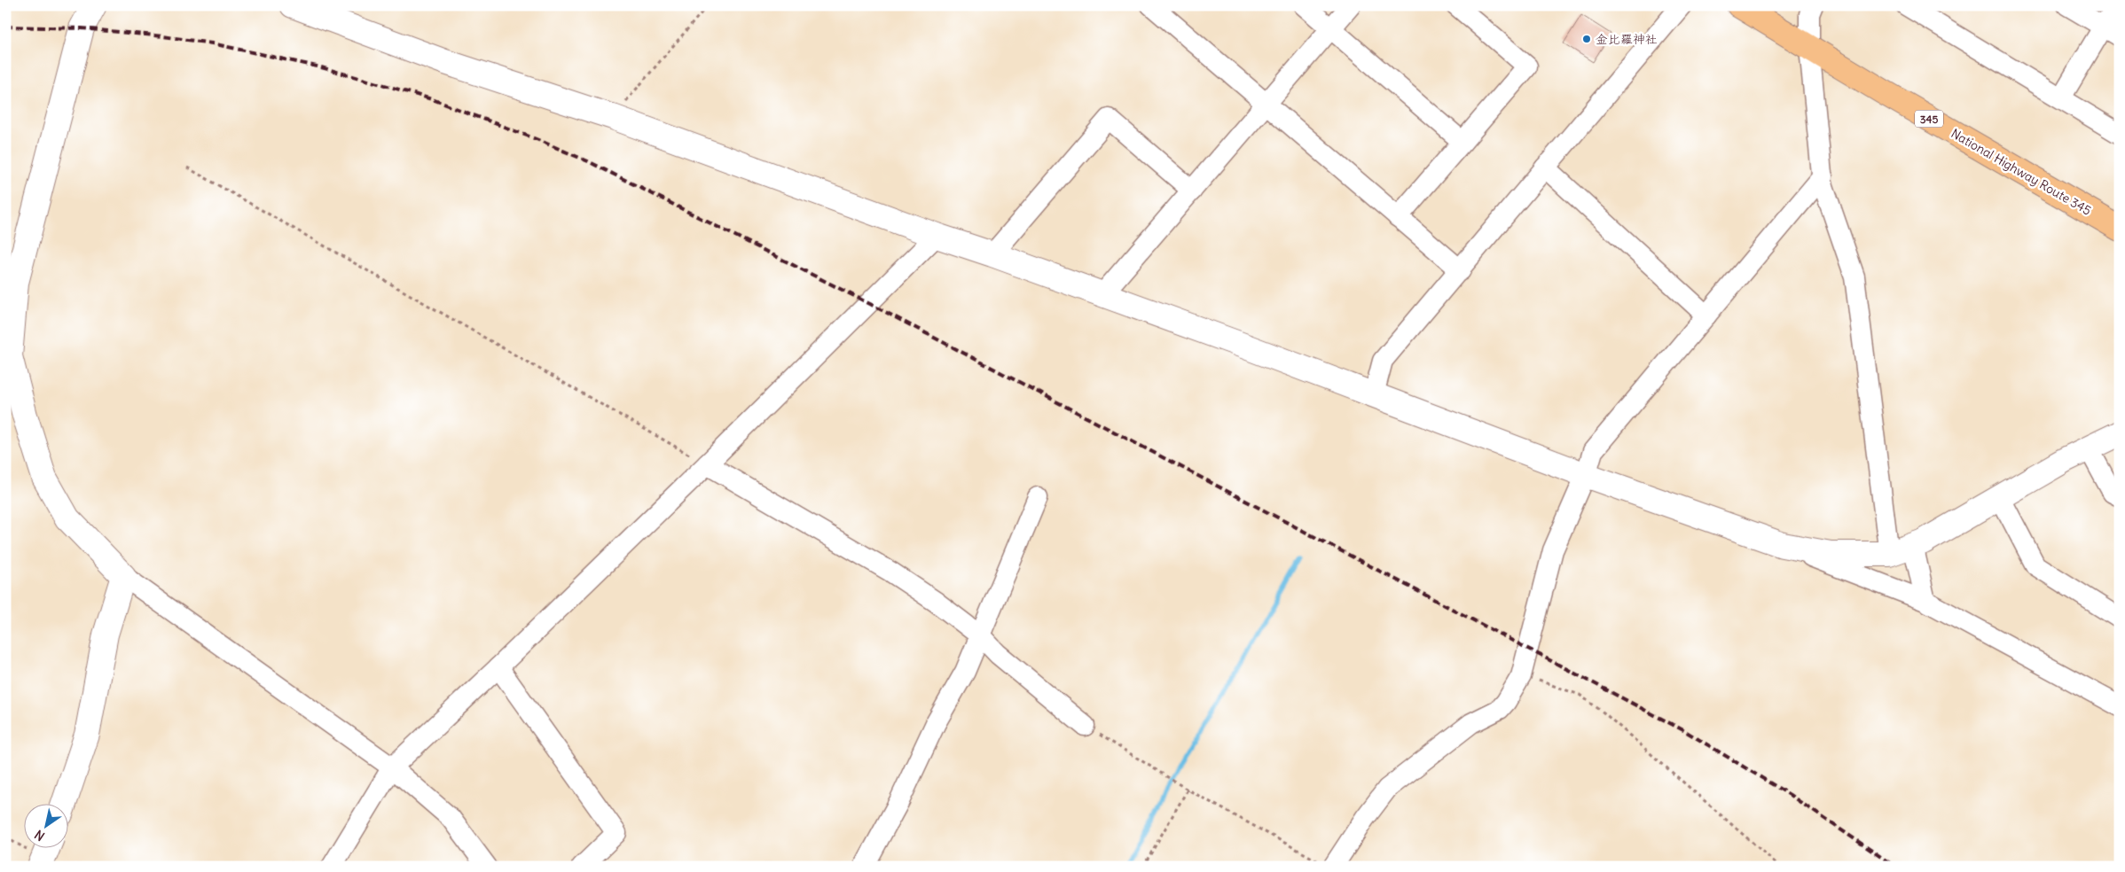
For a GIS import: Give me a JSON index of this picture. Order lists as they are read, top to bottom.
{
  "streets": {
    "highway": ["345", "National Highway Route 345"]
  },
  "places": ["金比羅神社"],
  "north": "bottom left"
}
